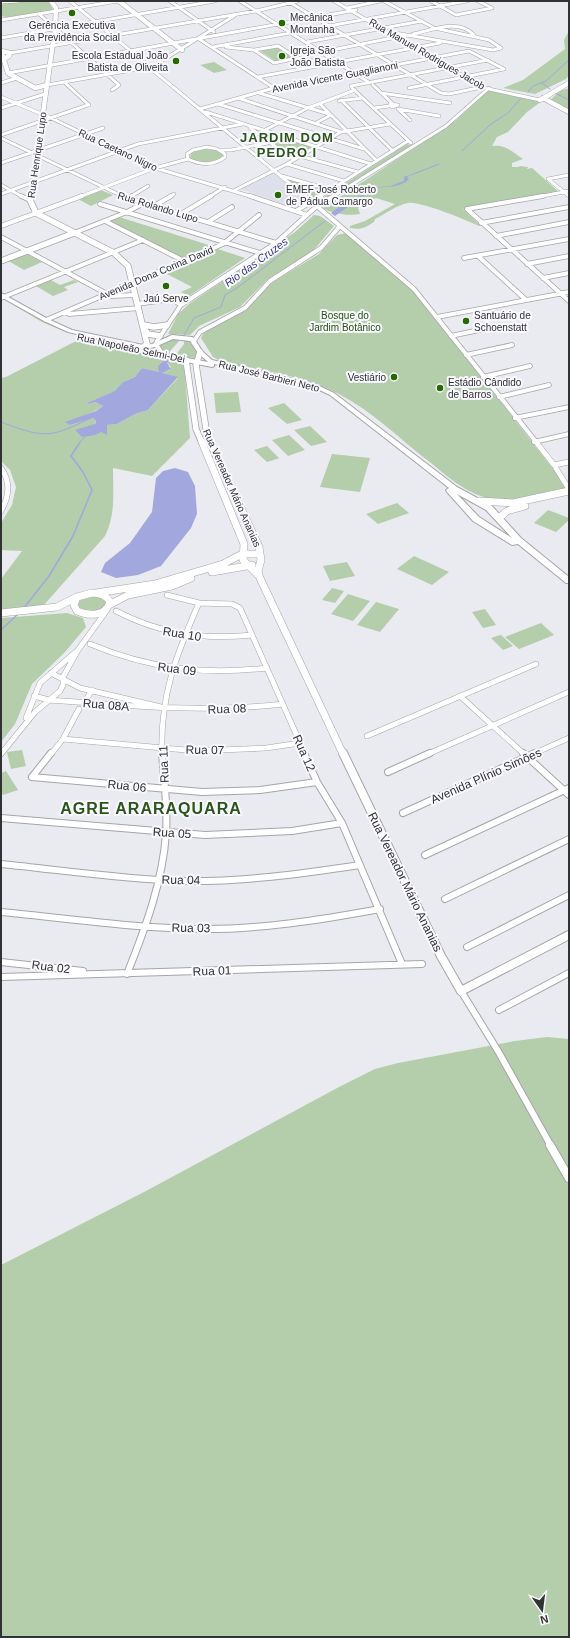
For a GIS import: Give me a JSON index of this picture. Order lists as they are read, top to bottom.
{
  "streets": {
    "main road": ["Rua Napoleão Selmi-Dei", "Rua José Barbieri Neto"],
    "street": [
      "Rua Manuel Rodrigues Jacob",
      "Avenida Vicente Guaglianoni",
      "Rua Caetano Nigro",
      "Rua Henrique Lupo",
      "Rua Rolando Lupo",
      "Avenida Dona Corina David",
      "Rua Vereador Mário Ananias",
      "Rua 10",
      "Rua 09",
      "Rua 08A",
      "Rua 08",
      "Rua 07",
      "Rua 12",
      "Rua 11",
      "Avenida Plínio Simões",
      "Rua 06",
      "Rua 05",
      "Rua 04",
      "Rua 03",
      "Rua 02",
      "Rua 01"
    ]
  },
  "crossings": [
    ["Rua Manuel Rodrigues Jacob", "Avenida Vicente Guaglianoni"],
    ["Rua Caetano Nigro", "Rua Henrique Lupo"],
    ["Rua Henrique Lupo", "Rua Rolando Lupo"],
    ["Rua Henrique Lupo", "Avenida Dona Corina David"],
    ["Rua Henrique Lupo", "Rua Napoleão Selmi-Dei"],
    ["Rua Rolando Lupo", "Avenida Dona Corina David"],
    ["Avenida Dona Corina David", "Rua Napoleão Selmi-Dei"],
    ["Rua Napoleão Selmi-Dei", "Rua José Barbieri Neto"],
    ["Rua Napoleão Selmi-Dei", "Rua Vereador Mário Ananias"],
    ["Rua José Barbieri Neto", "Rua Vereador Mário Ananias"],
    ["Rua 10", "Rua 12"],
    ["Rua 10", "Rua 11"],
    ["Rua 09", "Rua 12"],
    ["Rua 09", "Rua 11"],
    ["Rua 08A", "Rua 08"],
    ["Rua 08A", "Rua 11"],
    ["Rua 08", "Rua 12"],
    ["Rua 08", "Rua 11"],
    ["Rua 07", "Rua 12"],
    ["Rua 07", "Rua 11"],
    ["Rua 07", "Rua 06"],
    ["Rua 12", "Rua 11"],
    ["Rua 12", "Rua 06"],
    ["Rua 12", "Rua 05"],
    ["Rua 12", "Rua 04"],
    ["Rua 12", "Rua 03"],
    ["Rua 12", "Rua 01"],
    ["Rua 11", "Rua 06"],
    ["Rua 11", "Rua 05"],
    ["Rua 11", "Rua 04"],
    ["Rua 11", "Rua 03"],
    ["Rua 11", "Rua 01"],
    ["Rua 02", "Rua 01"]
  ],
  "districts": ["JARDIM DOM PEDRO I", "AGRE ARARAQUARA"],
  "water": ["Rio das Cruzes"],
  "parks": ["Bosque do Jardim Botânico"],
  "places": [
    "Gerência Executiva da Previdência Social",
    "Mecânica Montanha",
    "Igreja São João Batista",
    "Escola Estadual João Batista de Oliveita",
    "EMEF José Roberto de Pádua Camargo",
    "Jaú Serve",
    "Santuário de Schoenstatt",
    "Vestiário",
    "Estádio Cândido de Barros"
  ],
  "north": "bottom"
}
